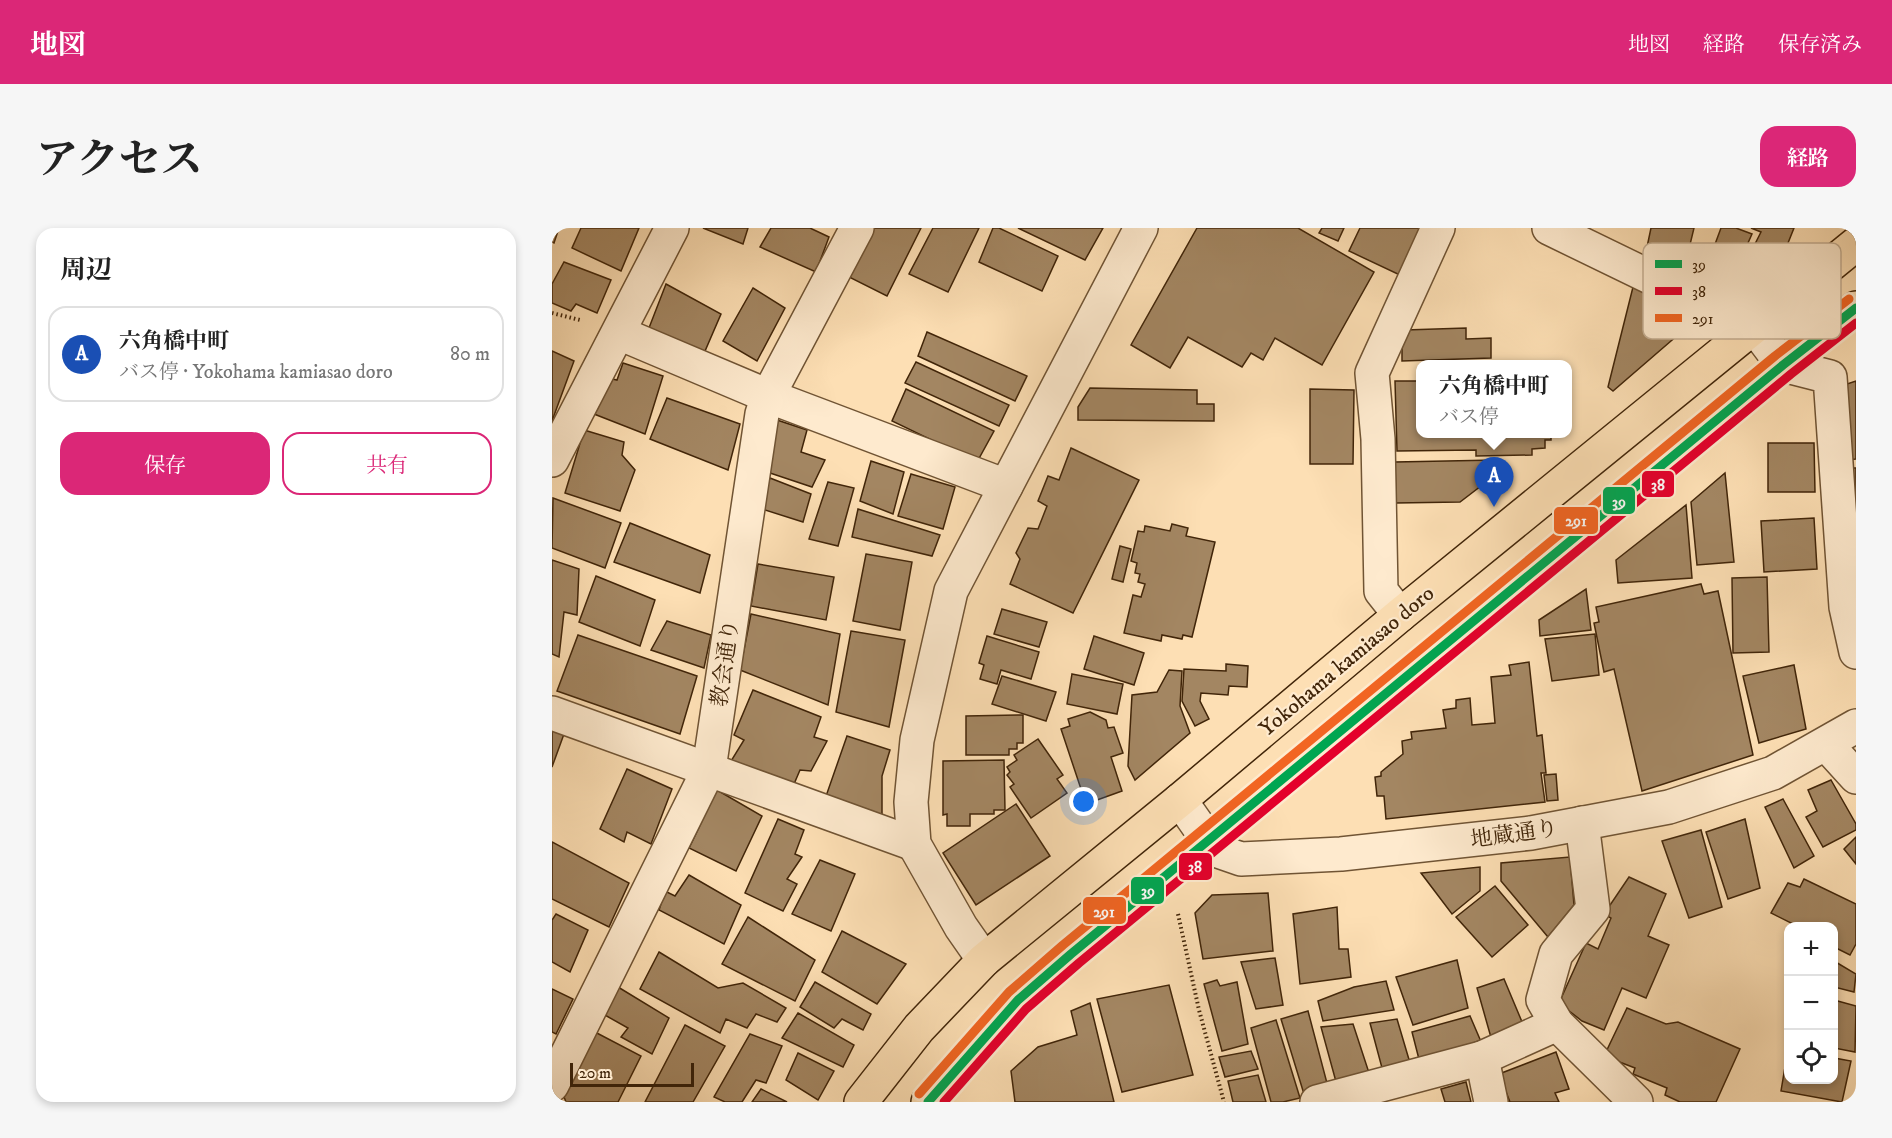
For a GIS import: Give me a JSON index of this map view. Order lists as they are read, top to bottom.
{
  "streets": {
    "main road": ["Yokohama kamiasao doro"],
    "street": ["教会通り", "地蔵通り"]
  },
  "crossings": [
    ["Yokohama kamiasao doro", "地蔵通り"]
  ],
  "lines": ["transit line 291", "transit line 39", "transit line 38"],
  "legend": ["39", "38", "291"],
  "scale_bar": "20 m",
  "page": {
    "header": "地図",
    "nav": ["地図", "経路", "保存済み"],
    "title": "アクセス",
    "buttons": [
      "経路",
      ["保存", "共有"]
    ],
    "heading": "周辺",
    "list": [
      {
        "mark": "A",
        "name": "六角橋中町",
        "note": "バス停 · Yokohama kamiasao doro",
        "value": "80 m"
      }
    ],
    "popup": ["六角橋中町", "バス停"],
    "pins": "A",
    "map_buttons": ["+", "−"],
    "scale": "20 m"
  }
}
